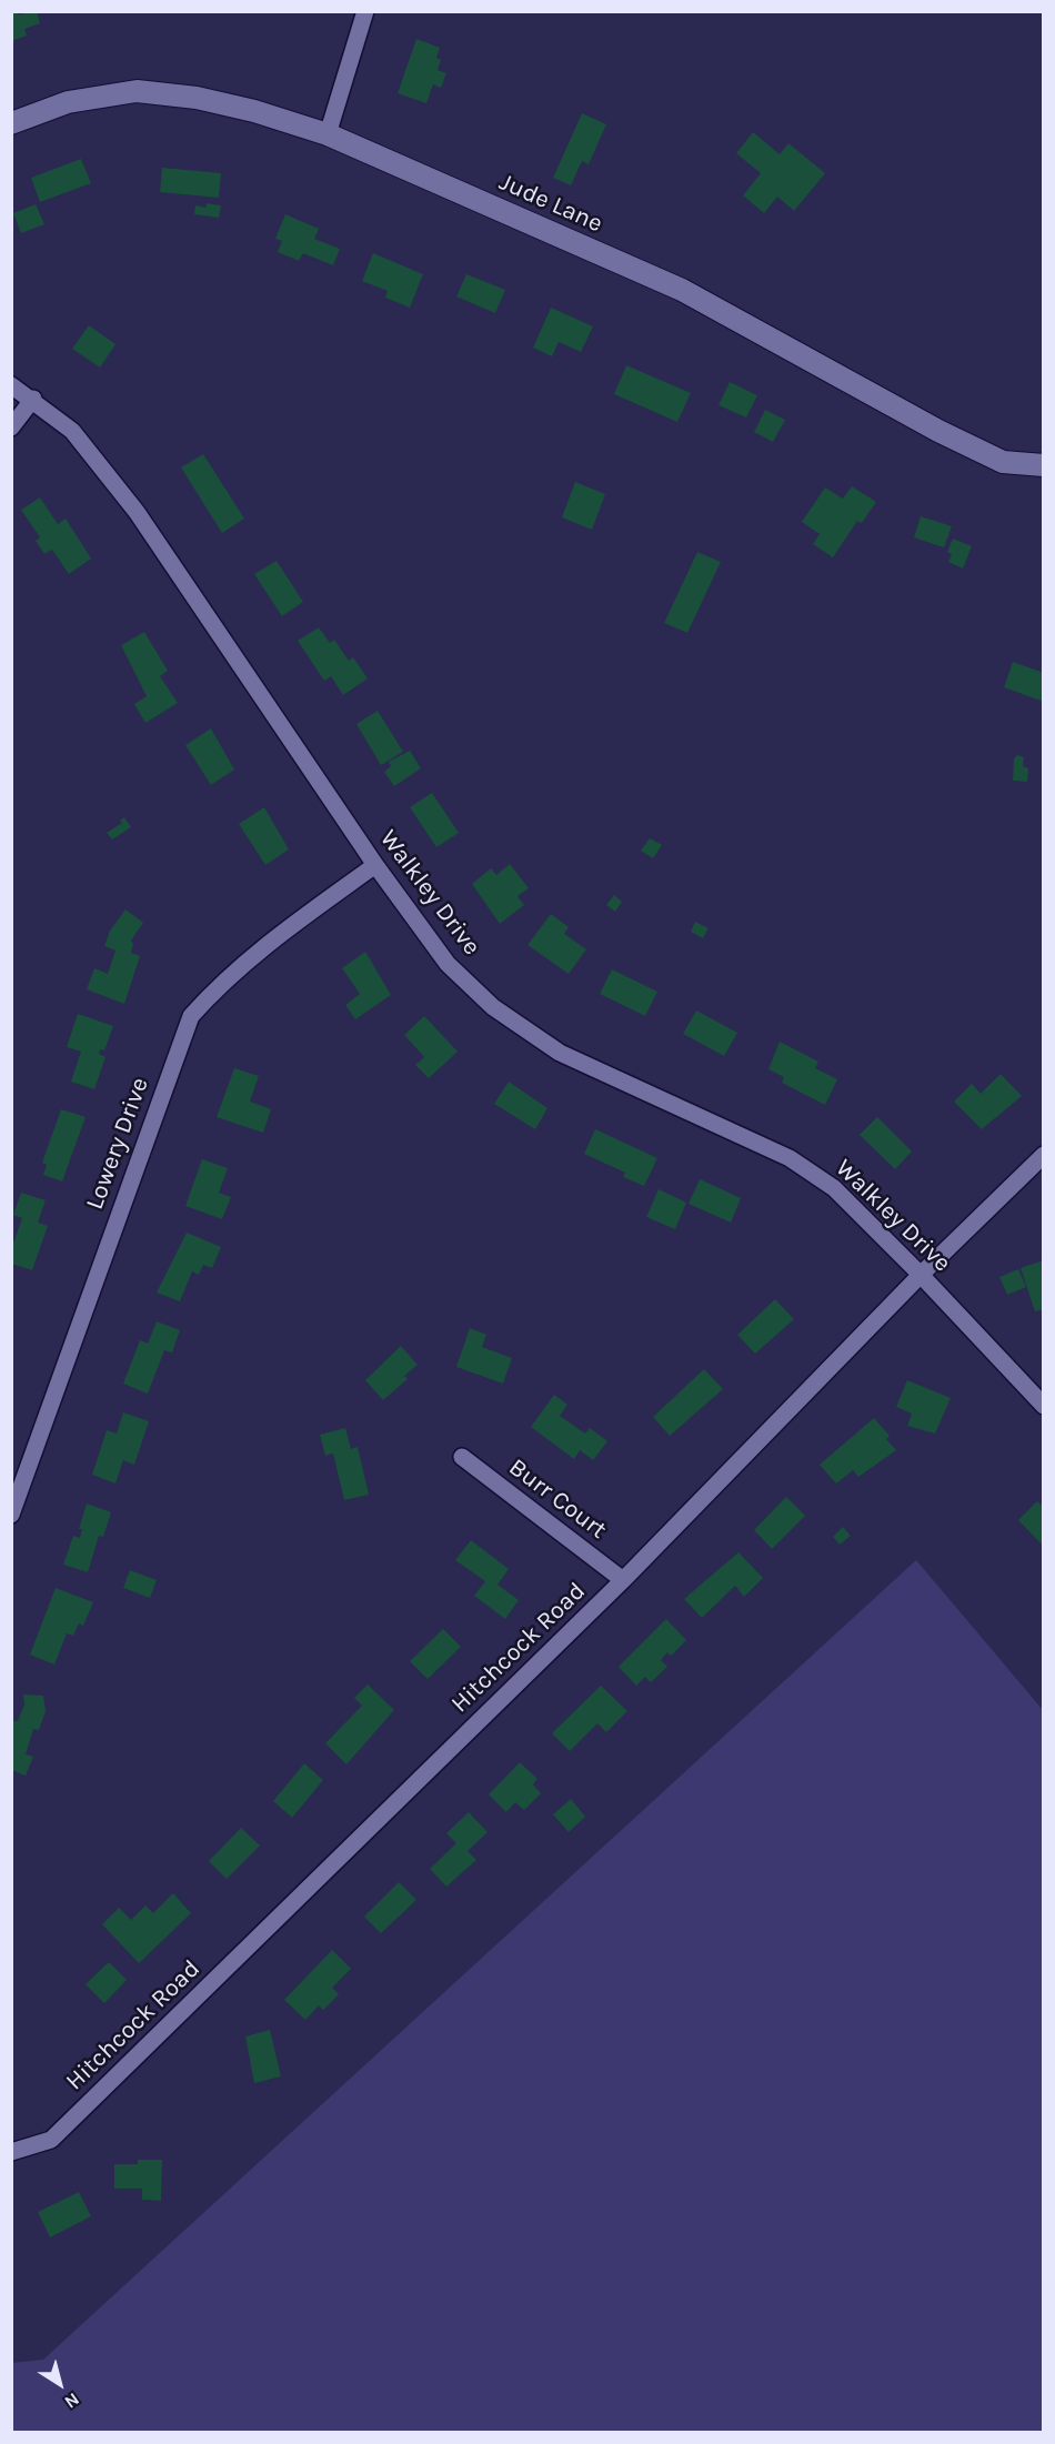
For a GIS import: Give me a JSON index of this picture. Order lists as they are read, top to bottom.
{
  "streets": {
    "street": [
      "Jude Lane",
      "Walkley Drive",
      "Lowery Drive",
      "Burr Court",
      "Hitchcock Road"
    ]
  },
  "crossings": [
    ["Walkley Drive", "Lowery Drive"],
    ["Walkley Drive", "Hitchcock Road"],
    ["Burr Court", "Hitchcock Road"]
  ],
  "north": "bottom right"
}
